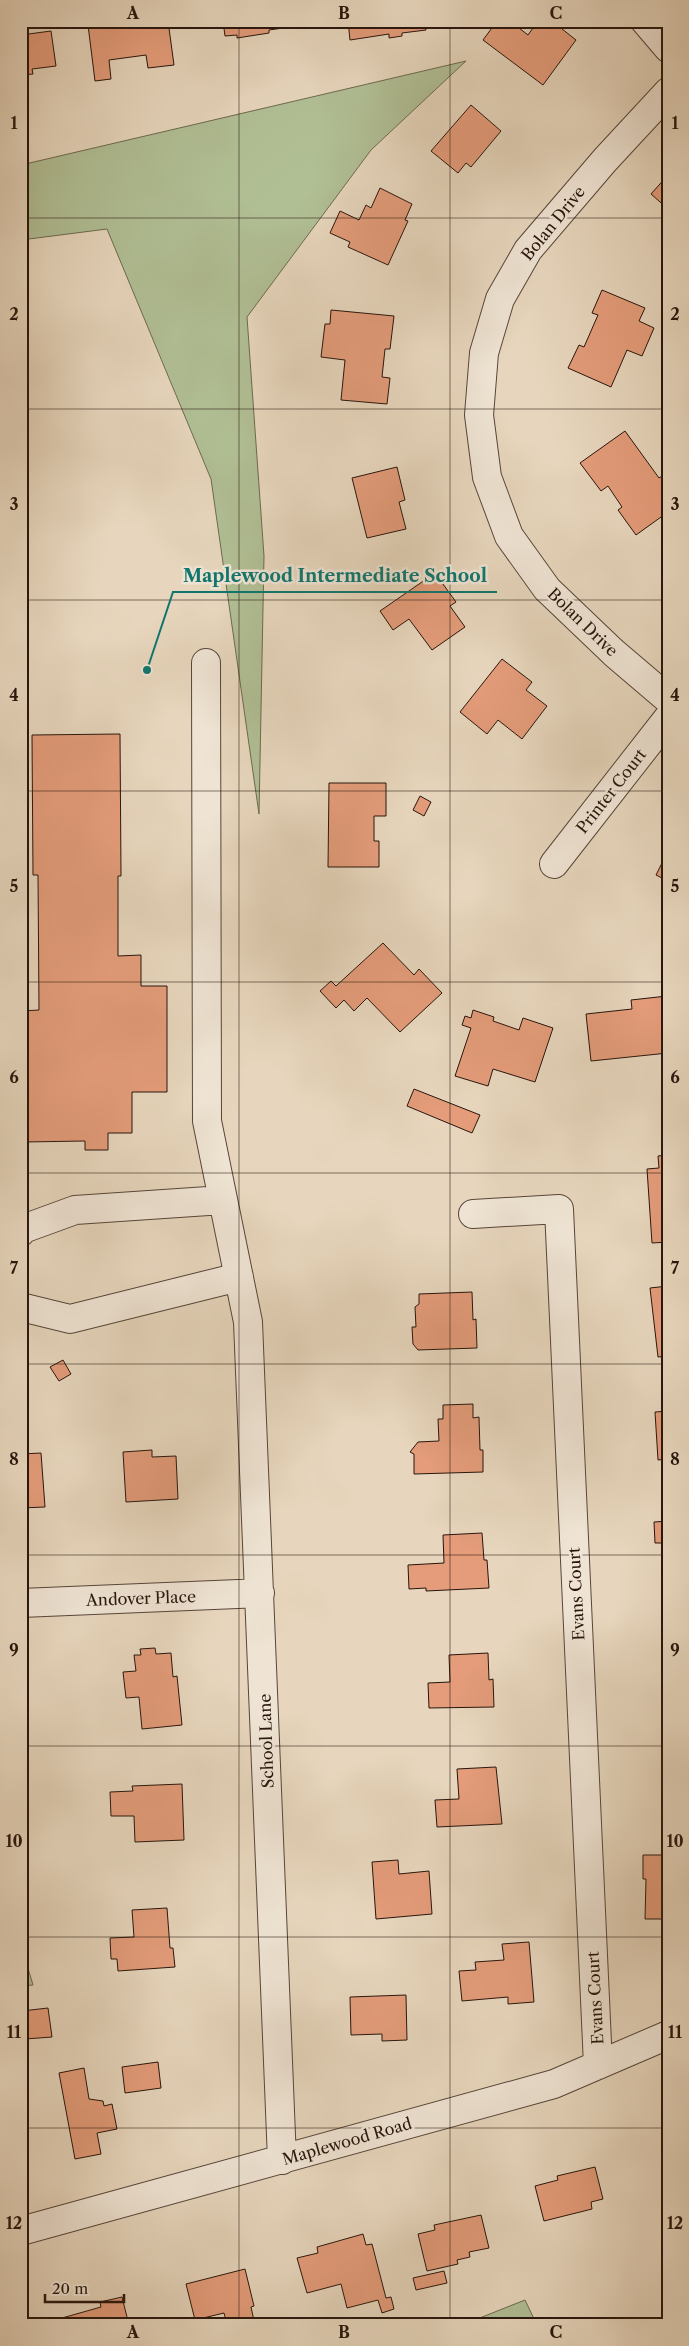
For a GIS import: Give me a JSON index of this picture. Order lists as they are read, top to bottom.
{
  "streets": {
    "street": [
      "Bolan Drive",
      "Printer Court",
      "Evans Court",
      "Andover Place",
      "School Lane",
      "Maplewood Road"
    ]
  },
  "crossings": [
    ["Evans Court", "Maplewood Road"],
    ["Andover Place", "School Lane"],
    ["School Lane", "Maplewood Road"]
  ],
  "places": ["Maplewood Intermediate School"],
  "scale_bar": "20 m",
  "grid": {
    "columns": ["A", "B", "C"],
    "rows": [
      "1",
      "2",
      "3",
      "4",
      "5",
      "6",
      "7",
      "8",
      "9",
      "10",
      "11",
      "12"
    ]
  }
}
